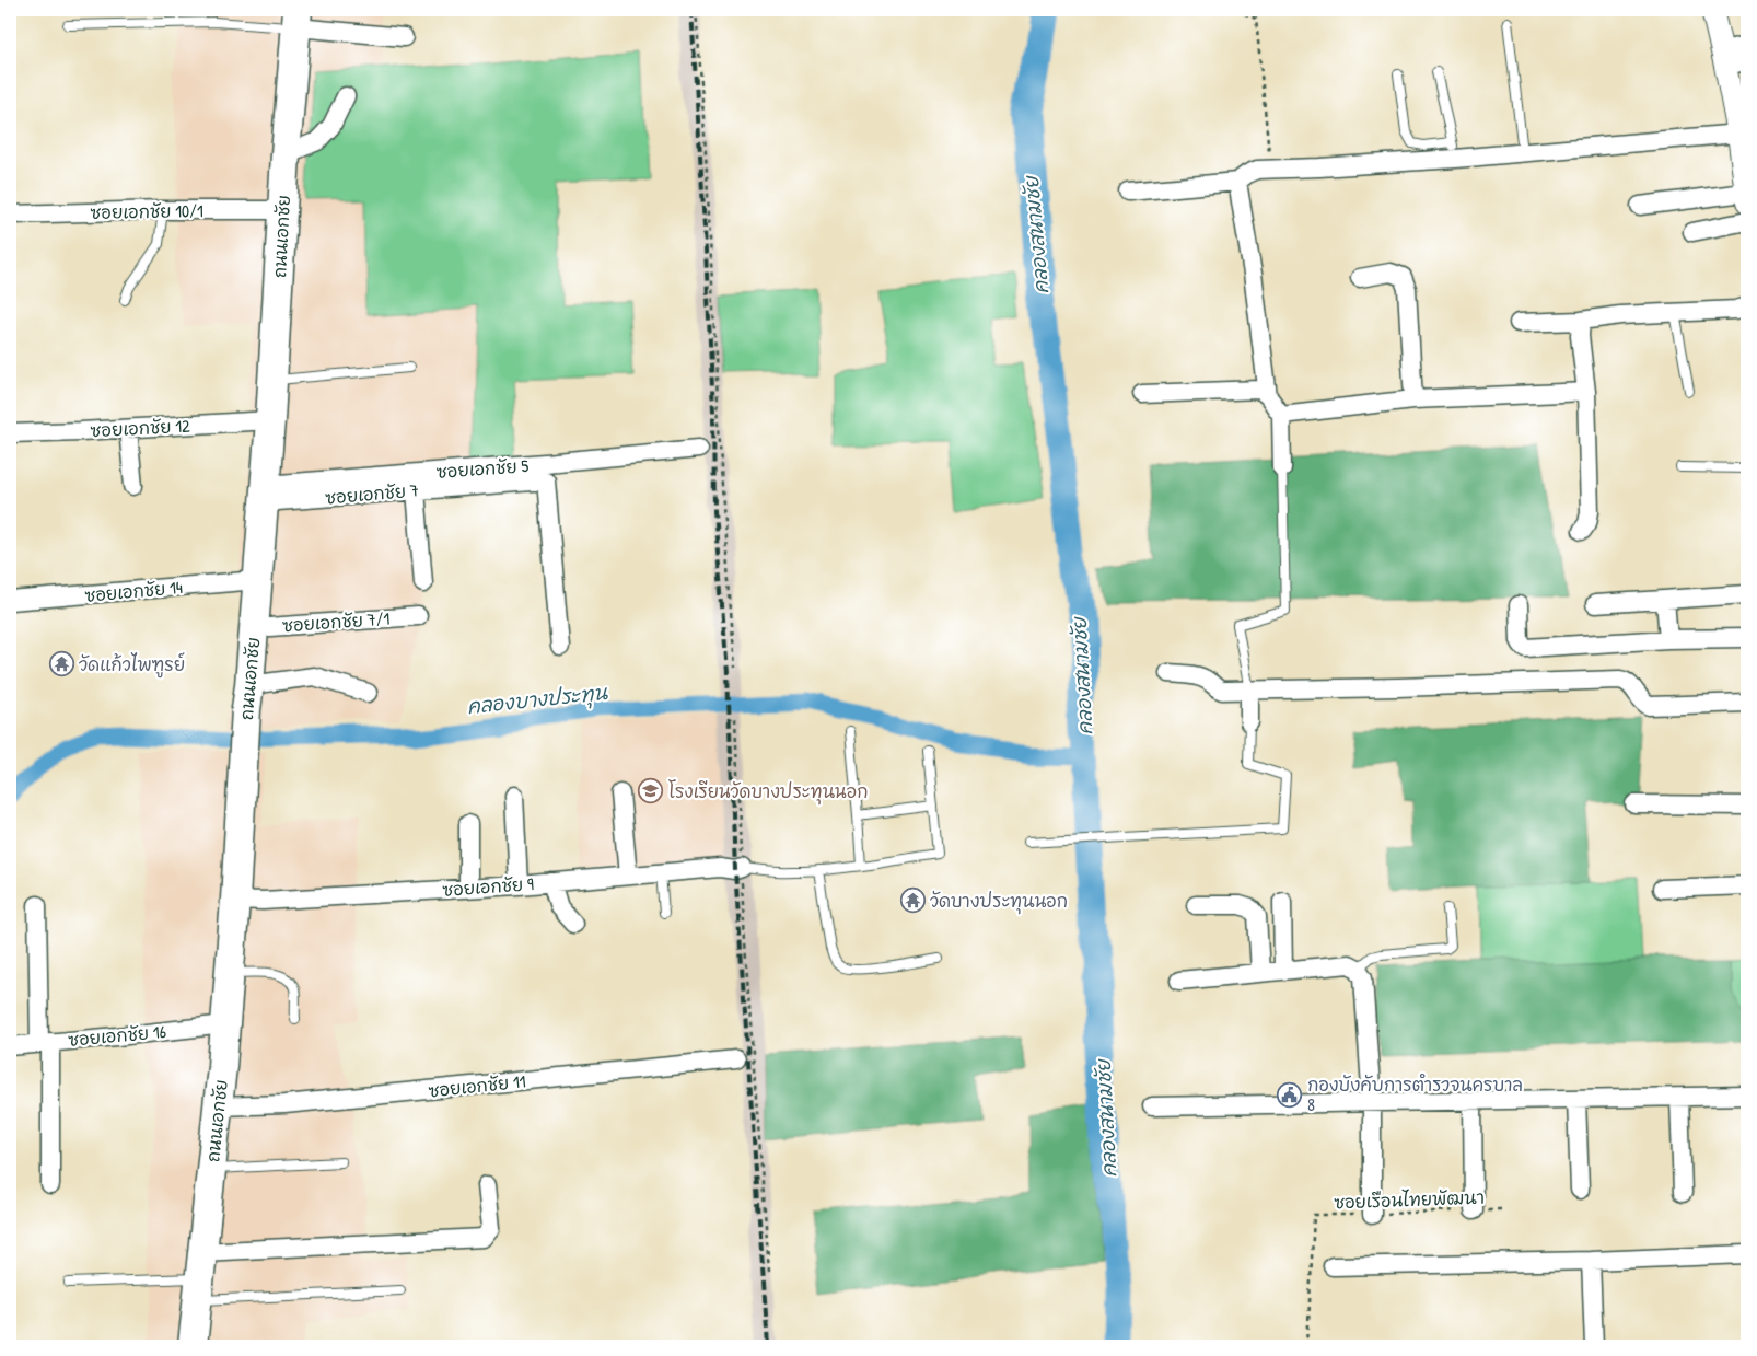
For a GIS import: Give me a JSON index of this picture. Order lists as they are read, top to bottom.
{
  "streets": {
    "main road": ["ถนนเอกชัย"],
    "street": [
      "ซอยเอกชัย 10/1",
      "ซอยเอกชัย 12",
      "ซอยเอกชัย 5",
      "ซอยเอกชัย 7",
      "ซอยเอกชัย 14",
      "ซอยเอกชัย 7/1",
      "ซอยเอกชัย 9",
      "ซอยเอกชัย 16",
      "ซอยเอกชัย 11"
    ],
    "path": ["ซอยเรือนไทยพัฒนา"]
  },
  "crossings": [
    ["ซอยเอกชัย 10/1", "ถนนเอกชัย"],
    ["ถนนเอกชัย", "ซอยเอกชัย 12"],
    ["ถนนเอกชัย", "ซอยเอกชัย 5"],
    ["ถนนเอกชัย", "ซอยเอกชัย 7"],
    ["ถนนเอกชัย", "ซอยเอกชัย 14"],
    ["ถนนเอกชัย", "ซอยเอกชัย 7/1"],
    ["ถนนเอกชัย", "ซอยเอกชัย 9"],
    ["ถนนเอกชัย", "ซอยเอกชัย 16"],
    ["ถนนเอกชัย", "ซอยเอกชัย 11"],
    ["ซอยเอกชัย 5", "ซอยเอกชัย 7"]
  ],
  "water": ["คลองสนามชัย", "คลองบางประทุน"],
  "places": {
    "temple": ["วัดแก้วไพฑูรย์", "วัดบางประทุนนอก"],
    "school or university": ["โรงเรียนวัดบางประทุนนอก"],
    "public building": ["กองบังคับการตำรวจนครบาล 8"]
  }
}
